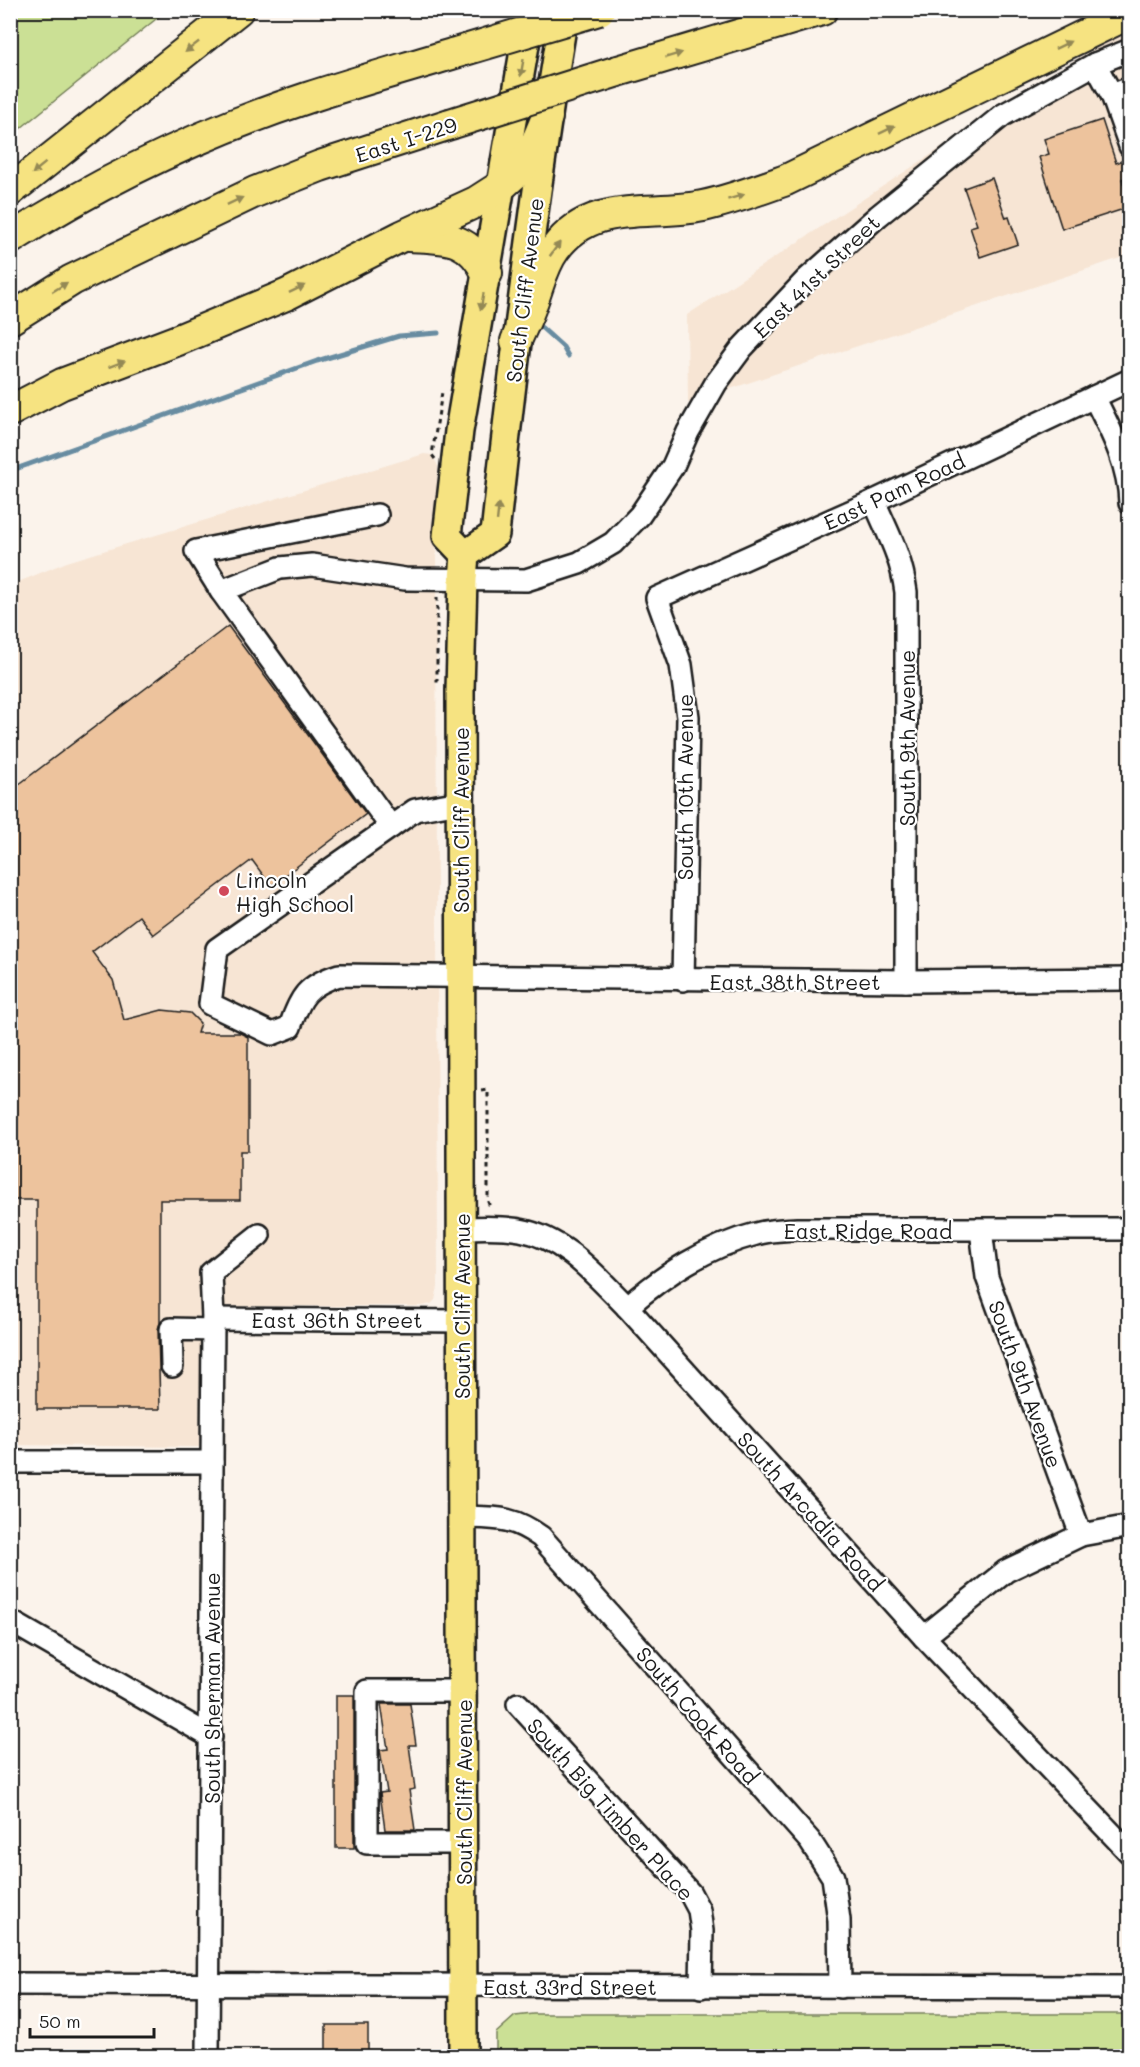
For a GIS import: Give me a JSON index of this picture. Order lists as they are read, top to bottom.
{
  "streets": {
    "highway": ["East I-229"],
    "main road": ["South Cliff Avenue"],
    "street": [
      "East 41st Street",
      "East Pam Road",
      "South 9th Avenue",
      "South 10th Avenue",
      "East 38th Street",
      "East Ridge Road",
      "East 36th Street",
      "South Arcadia Road",
      "South Sherman Avenue",
      "South Cook Road",
      "South Big Timber Place",
      "East 33rd Street"
    ]
  },
  "crossings": [
    ["East 41st Street", "South Cliff Avenue"],
    ["South Cliff Avenue", "East 38th Street"],
    ["South Cliff Avenue", "East 36th Street"],
    ["South Cliff Avenue", "South Arcadia Road"],
    ["South Cliff Avenue", "South Cook Road"],
    ["South Cliff Avenue", "East 33rd Street"],
    ["East Pam Road", "South 9th Avenue"],
    ["East Pam Road", "South 10th Avenue"],
    ["South 9th Avenue", "East 38th Street"],
    ["South 9th Avenue", "East Ridge Road"],
    ["South 10th Avenue", "East 38th Street"],
    ["East Ridge Road", "South Arcadia Road"],
    ["East 36th Street", "South Sherman Avenue"],
    ["South Sherman Avenue", "East 33rd Street"],
    ["South Cook Road", "East 33rd Street"],
    ["South Big Timber Place", "East 33rd Street"]
  ],
  "places": ["Lincoln High School"],
  "scale_bar": "50 m"
}
